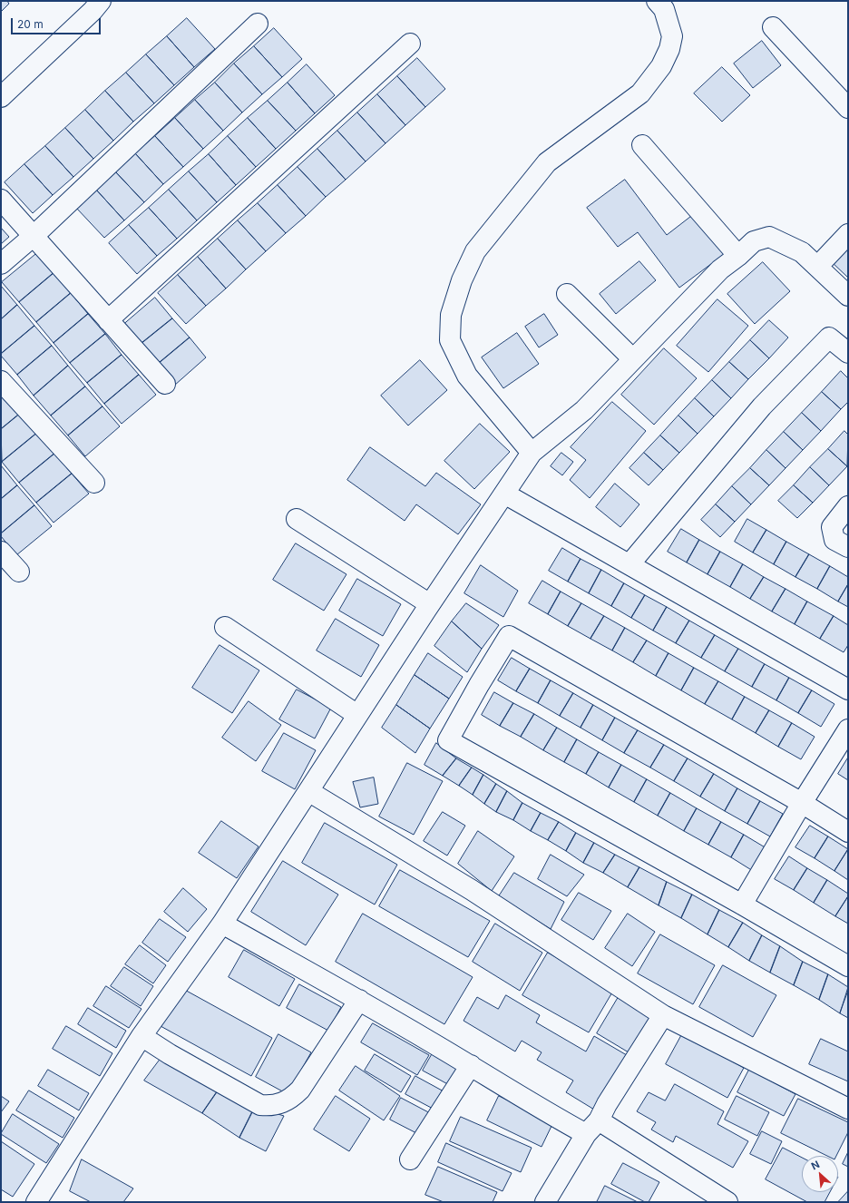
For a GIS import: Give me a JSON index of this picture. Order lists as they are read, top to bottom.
{
  "scale_bar": "20 m",
  "north": "top left"
}
